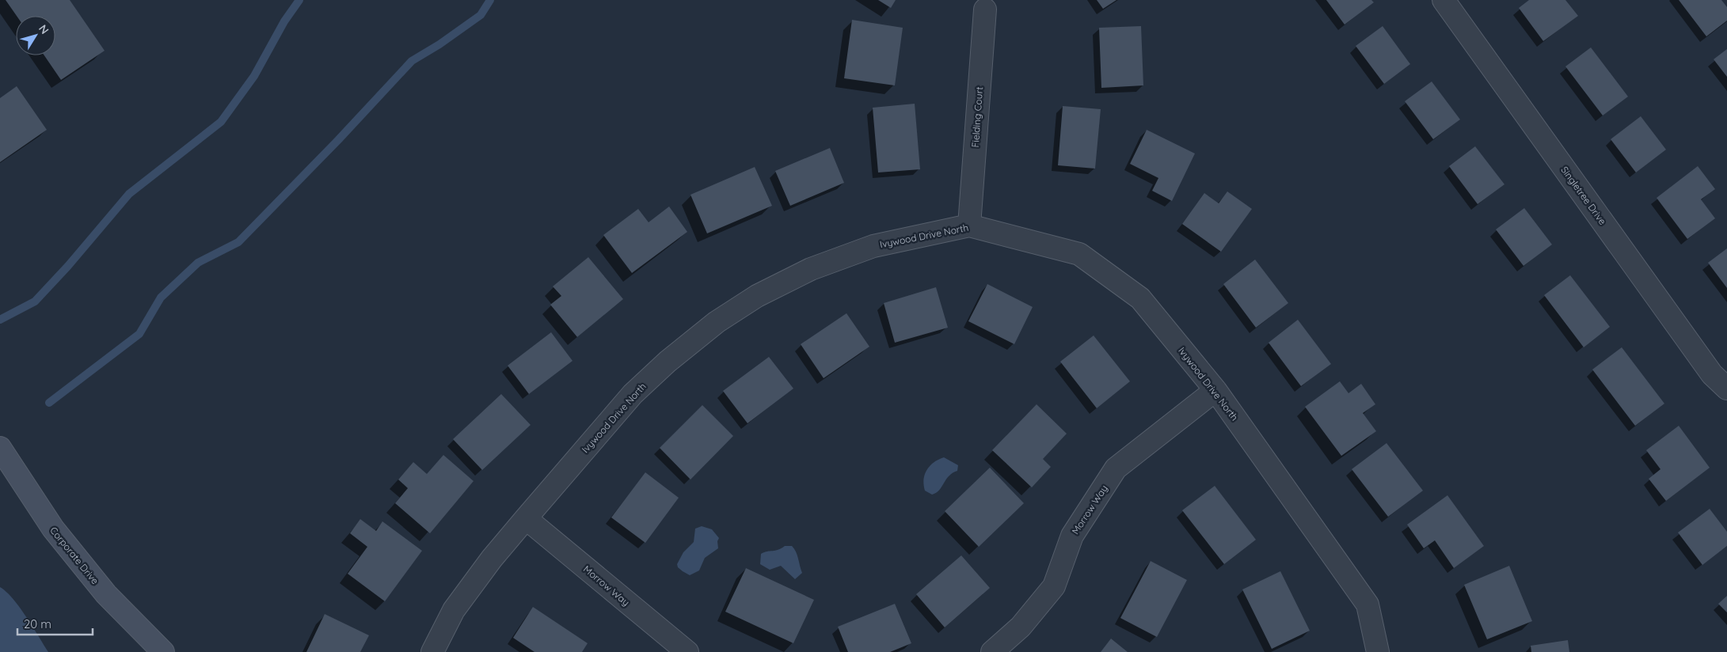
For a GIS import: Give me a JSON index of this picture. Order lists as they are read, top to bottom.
{
  "streets": {
    "street": [
      "Fielding Court",
      "Singletree Drive",
      "Ivywood Drive North",
      "Morrow Way",
      "Corporate Drive"
    ]
  },
  "crossings": [
    ["Fielding Court", "Ivywood Drive North"],
    ["Ivywood Drive North", "Morrow Way"]
  ],
  "scale_bar": "20 m",
  "north": "top right"
}
